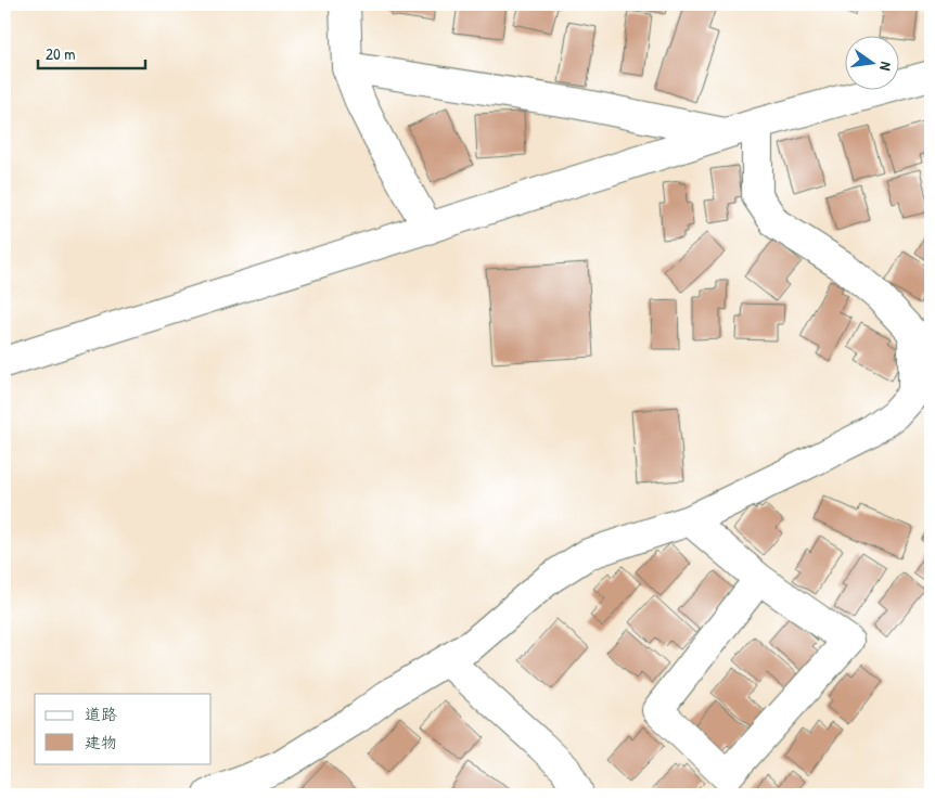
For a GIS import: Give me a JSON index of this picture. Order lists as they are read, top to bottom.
{
  "legend": ["道路", "建物"],
  "scale_bar": "20 m",
  "north": "right"
}
